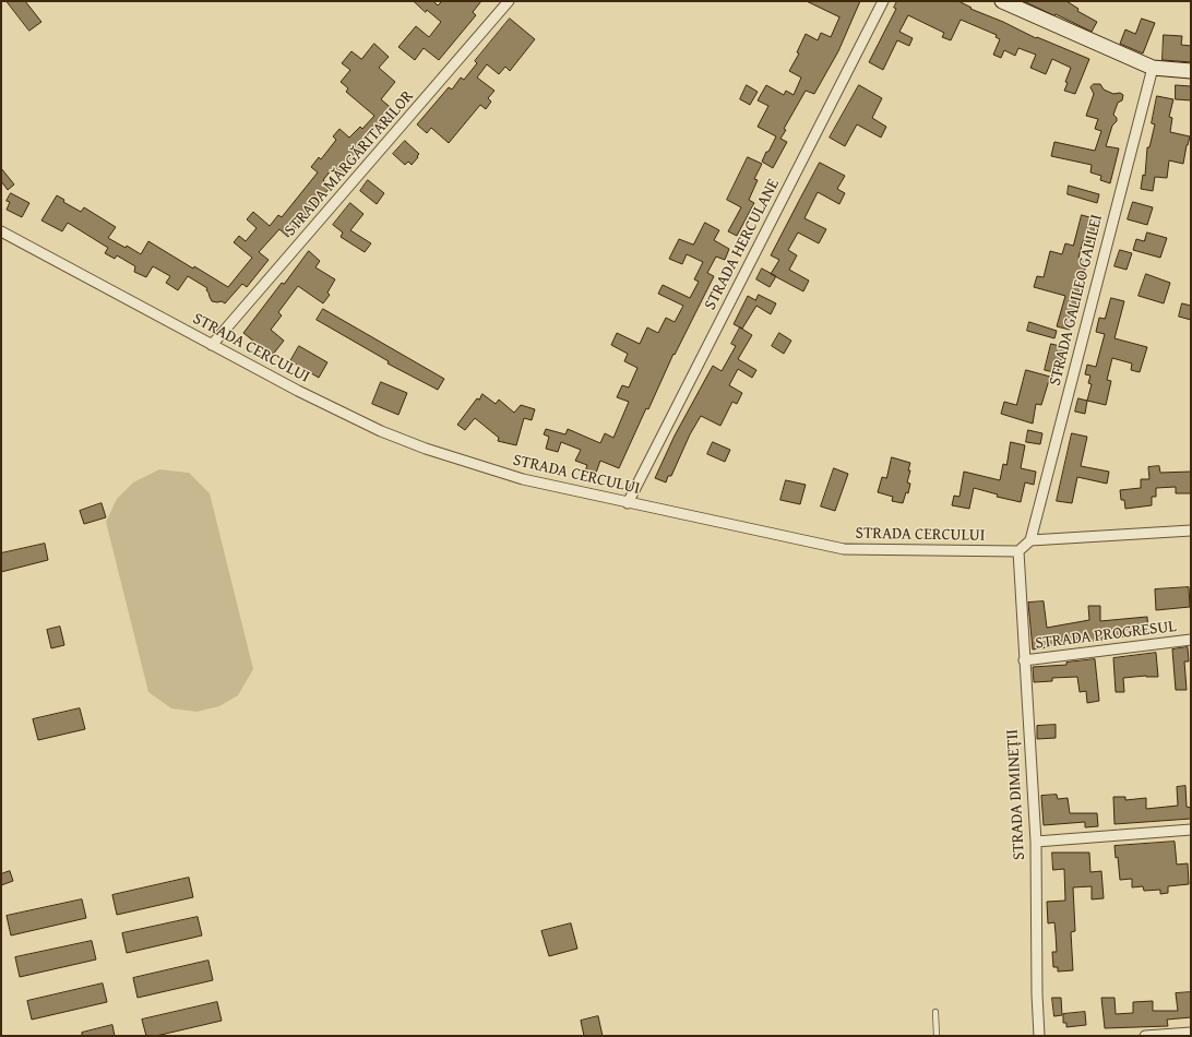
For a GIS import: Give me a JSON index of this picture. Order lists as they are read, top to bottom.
{
  "streets": {
    "street": [
      "STRADA MĂRGĂRITARILOR",
      "STRADA HERCULANE",
      "STRADA GALILEO GALILEI",
      "STRADA CERCULUI",
      "STRADA PROGRESUL",
      "STRADA DIMINEȚII"
    ]
  },
  "crossings": [
    ["STRADA MĂRGĂRITARILOR", "STRADA CERCULUI"],
    ["STRADA HERCULANE", "STRADA CERCULUI"],
    ["STRADA CERCULUI", "STRADA DIMINEȚII"],
    ["STRADA PROGRESUL", "STRADA DIMINEȚII"]
  ]
}
